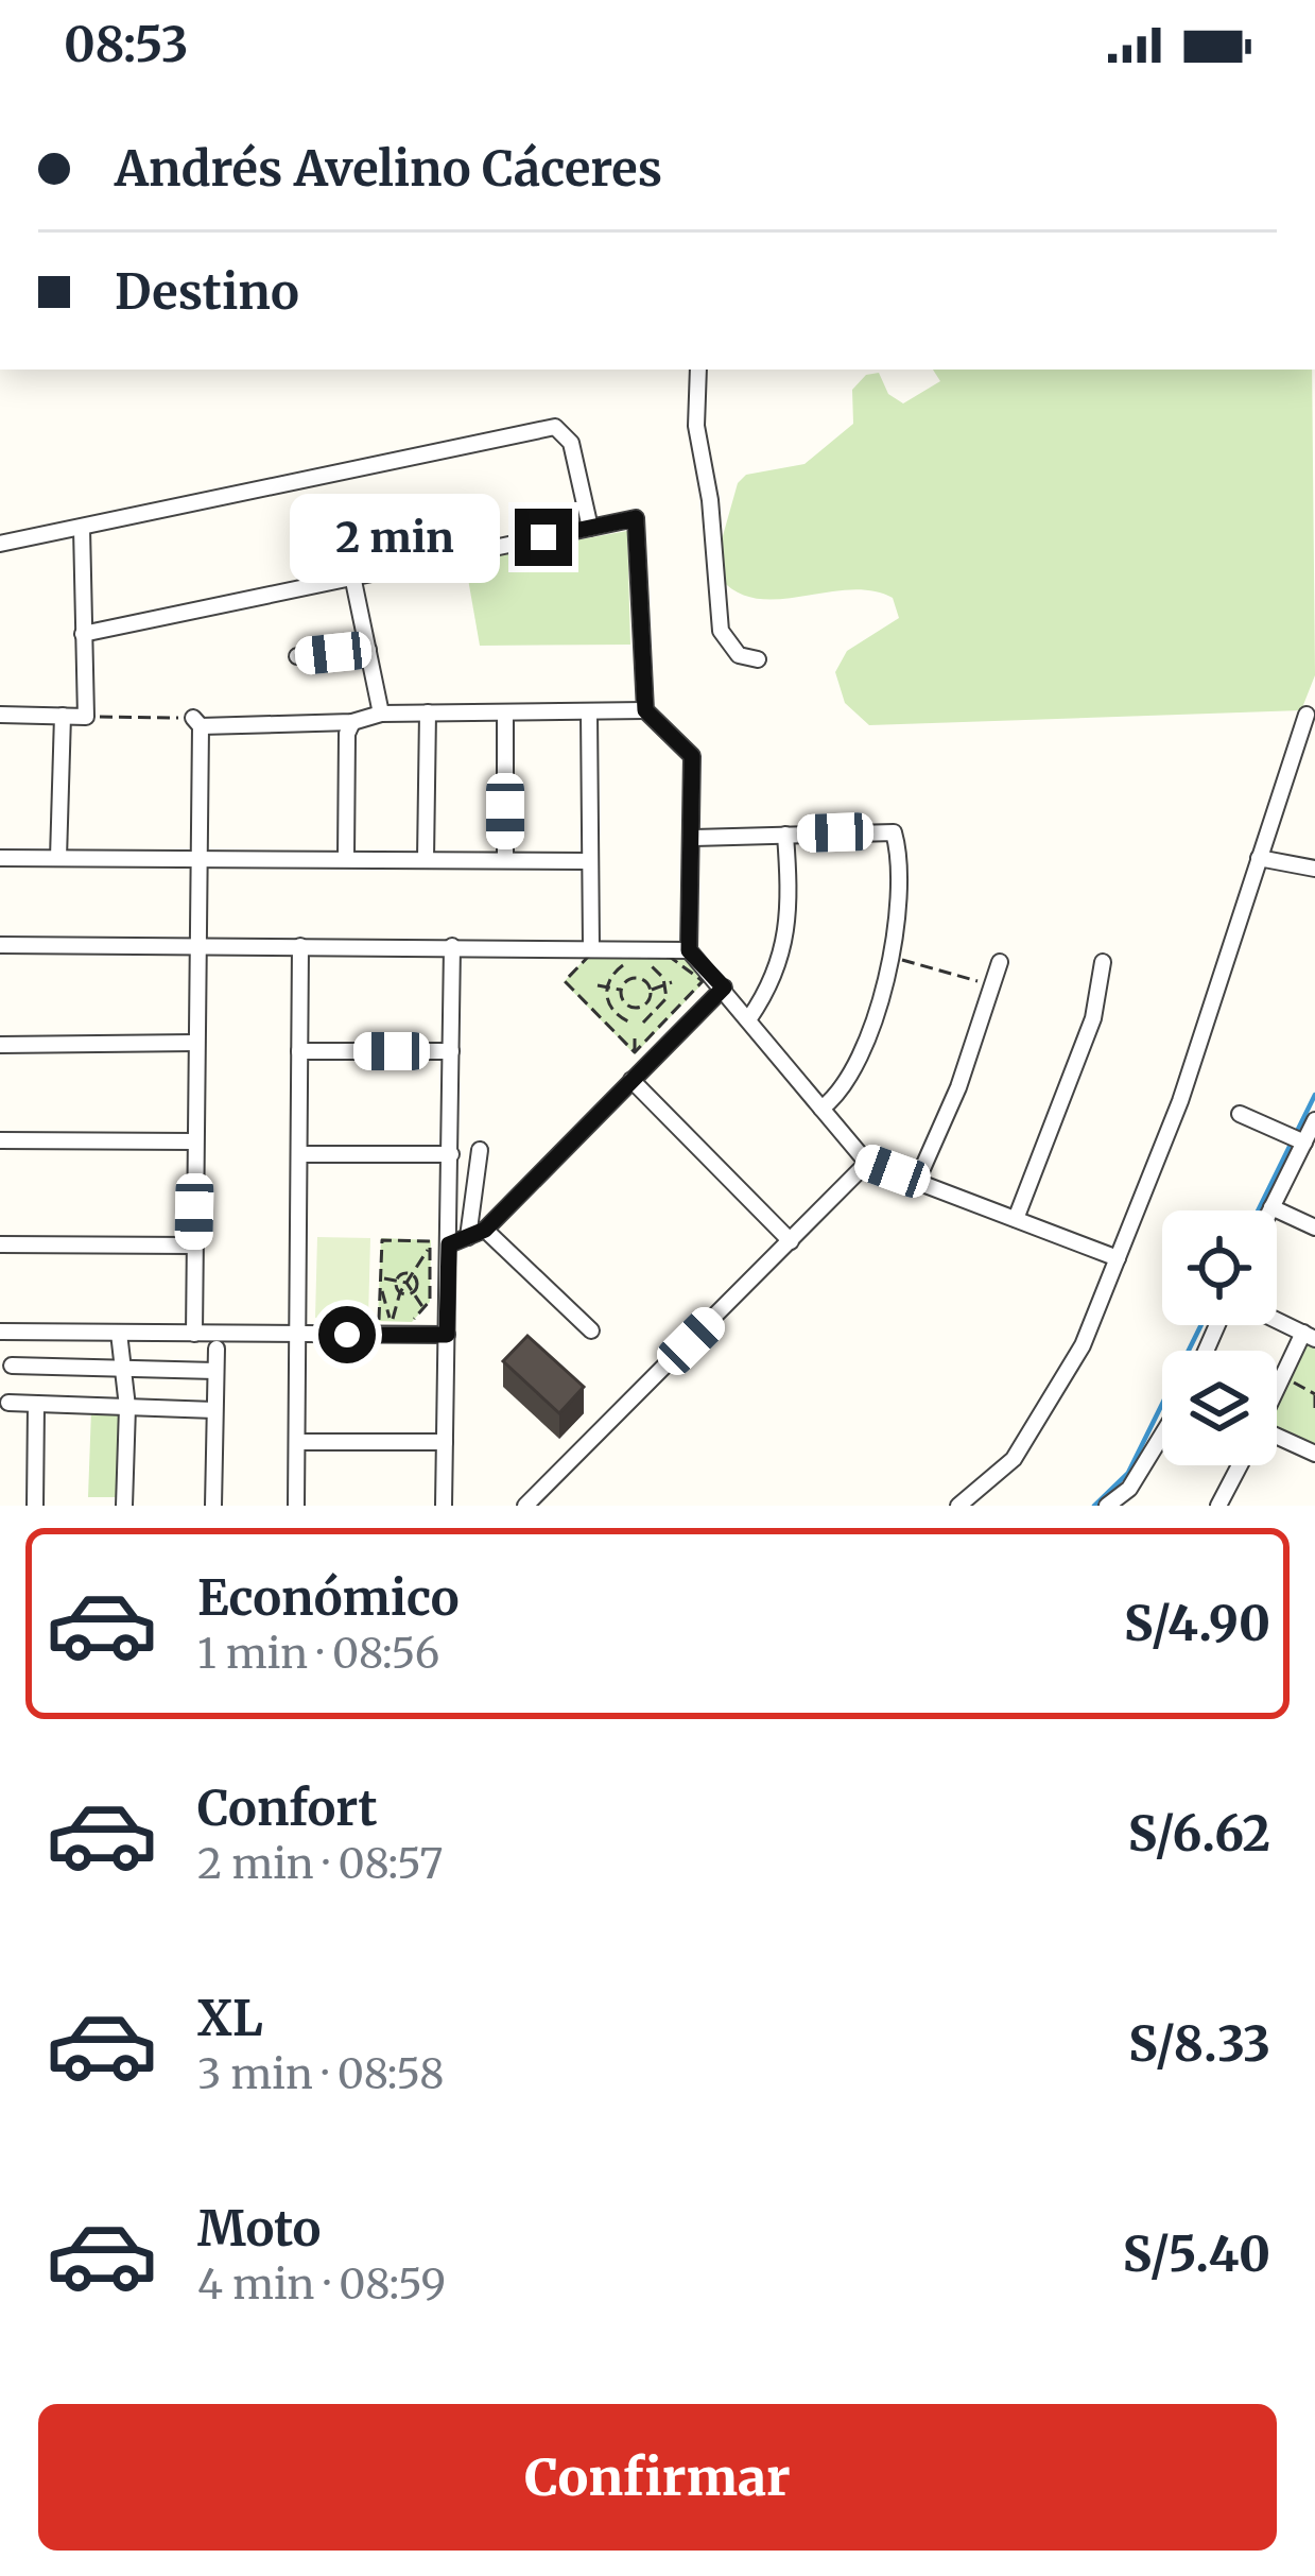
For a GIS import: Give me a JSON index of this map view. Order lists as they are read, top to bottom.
{
  "page": {
    "status": "08:53",
    "banner": ["Andrés Avelino Cáceres", "Destino"],
    "bubble": "2 min",
    "list": [
      {
        "name": "Económico",
        "note": "1 min · 08:56",
        "value": "S/4.90"
      },
      {
        "name": "Confort",
        "note": "2 min · 08:57",
        "value": "S/6.62"
      },
      {
        "name": "XL",
        "note": "3 min · 08:58",
        "value": "S/8.33"
      },
      {
        "name": "Moto",
        "note": "4 min · 08:59",
        "value": "S/5.40"
      }
    ],
    "buttons": "Confirmar"
  }
}
